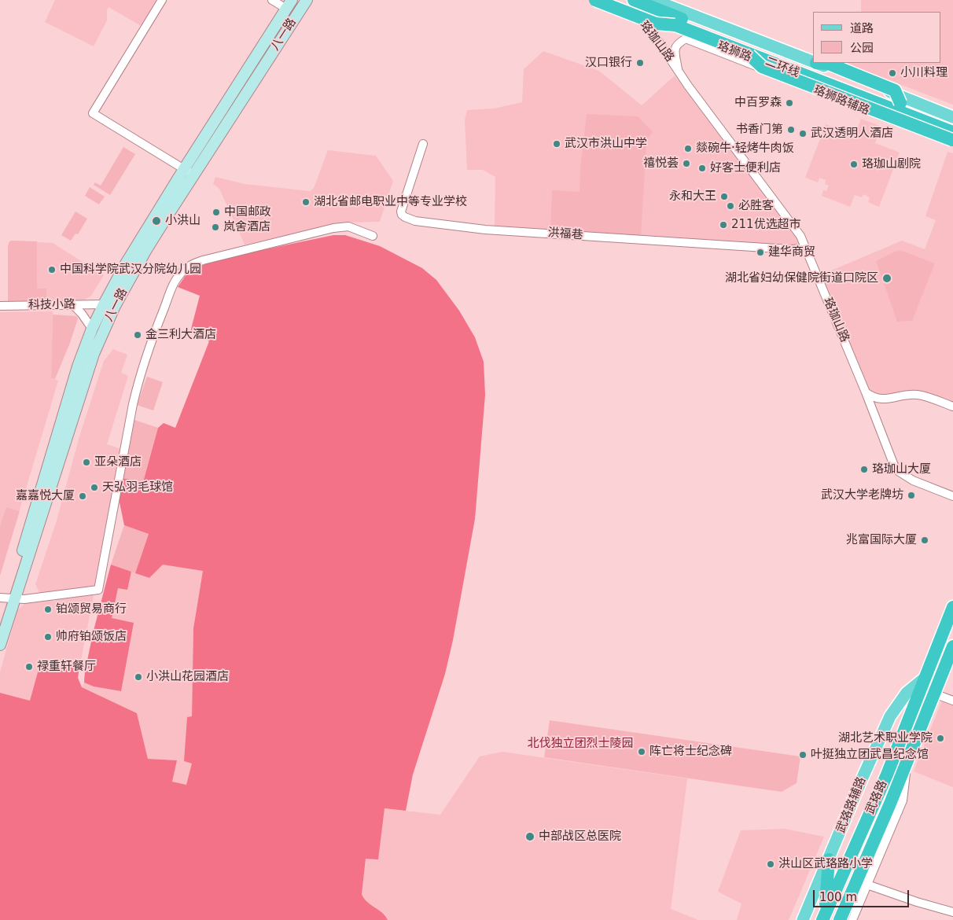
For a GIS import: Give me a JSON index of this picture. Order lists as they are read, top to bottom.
{
  "streets": {
    "highway": ["二环线", "武珞路"],
    "main road": ["八一路", "珞狮路", "武珞路辅路"],
    "street": ["珞珈山路", "洪福巷", "科技小路"]
  },
  "crossings": [
    ["八一路", "科技小路"],
    ["珞珈山路", "珞狮路"],
    ["珞珈山路", "二环线"],
    ["珞珈山路", "洪福巷"],
    ["珞狮路", "二环线"],
    ["武珞路", "武珞路辅路"]
  ],
  "parks": ["北伐独立团烈士陵园"],
  "places": [
    "汉口银行",
    "小川料理",
    "中百罗森",
    "书香门第",
    "武汉透明人酒店",
    "武汉市洪山中学",
    "燚碗牛·轻烤牛肉饭",
    "禧悦荟",
    "珞珈山剧院",
    "好客士便利店",
    "永和大王",
    "湖北省邮电职业中等专业学校",
    "必胜客",
    "中国邮政",
    "小洪山",
    "211优选超市",
    "岚舍酒店",
    "建华商贸",
    "中国科学院武汉分院幼儿园",
    "湖北省妇幼保健院街道口院区",
    "金三利大酒店",
    "亚朵酒店",
    "珞珈山大厦",
    "天弘羽毛球馆",
    "武汉大学老牌坊",
    "嘉嘉悦大厦",
    "兆富国际大厦",
    "铂颂贸易商行",
    "帅府铂颂饭店",
    "禄重轩餐厅",
    "小洪山花园酒店",
    "湖北艺术职业学院",
    "阵亡将士纪念碑",
    "叶挺独立团武昌纪念馆",
    "中部战区总医院",
    "洪山区武珞路小学"
  ],
  "legend": ["道路", "公园"],
  "scale_bar": "100 m"
}
